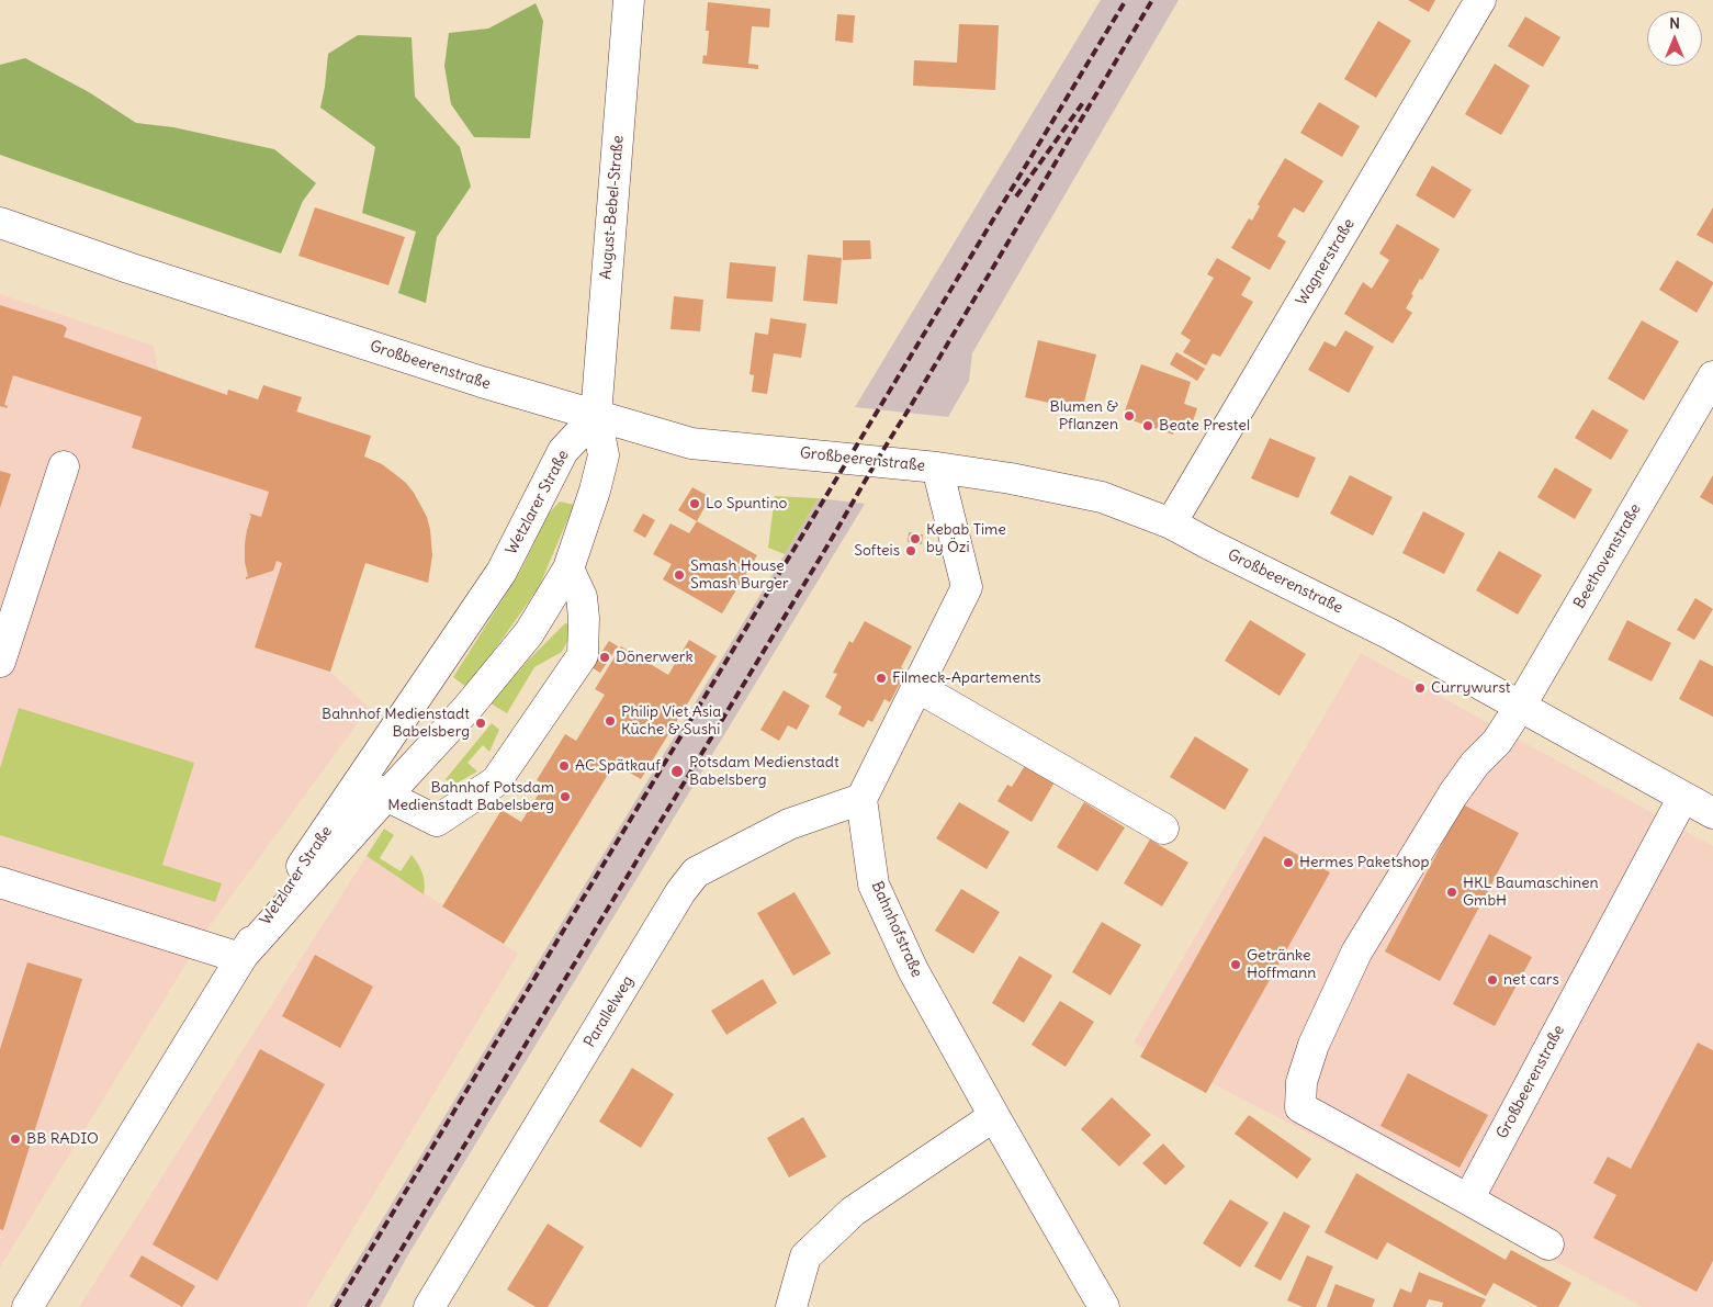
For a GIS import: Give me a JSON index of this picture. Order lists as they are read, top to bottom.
{
  "streets": {
    "street": [
      "August-Bebel-Straße",
      "Wagnerstraße",
      "Großbeerenstraße",
      "Wetzlarer Straße",
      "Beethovenstraße",
      "Bahnhofstraße",
      "Parallelweg"
    ]
  },
  "crossings": [
    ["August-Bebel-Straße", "Großbeerenstraße"],
    ["August-Bebel-Straße", "Wetzlarer Straße"],
    ["Wagnerstraße", "Großbeerenstraße"],
    ["Großbeerenstraße", "Wetzlarer Straße"],
    ["Großbeerenstraße", "Beethovenstraße"],
    ["Bahnhofstraße", "Parallelweg"]
  ],
  "places": [
    "Blumen & Pflanzen",
    "Beate Prestel",
    "Lo Spuntino",
    "Kebab Time by Özi",
    "Softeis",
    "Smash House Smash Burger",
    "Dönerwerk",
    "Filmeck-Apartements",
    "Currywurst",
    "Philip Viet Asia Küche & Sushi",
    "Bahnhof Medienstadt Babelsberg",
    "AC Spätkauf",
    "Potsdam Medienstadt Babelsberg",
    "Bahnhof Potsdam Medienstadt Babelsberg",
    "Hermes Paketshop",
    "HKL Baumaschinen GmbH",
    "Getränke Hoffmann",
    "net cars",
    "BB RADIO"
  ],
  "north": "top"
}
